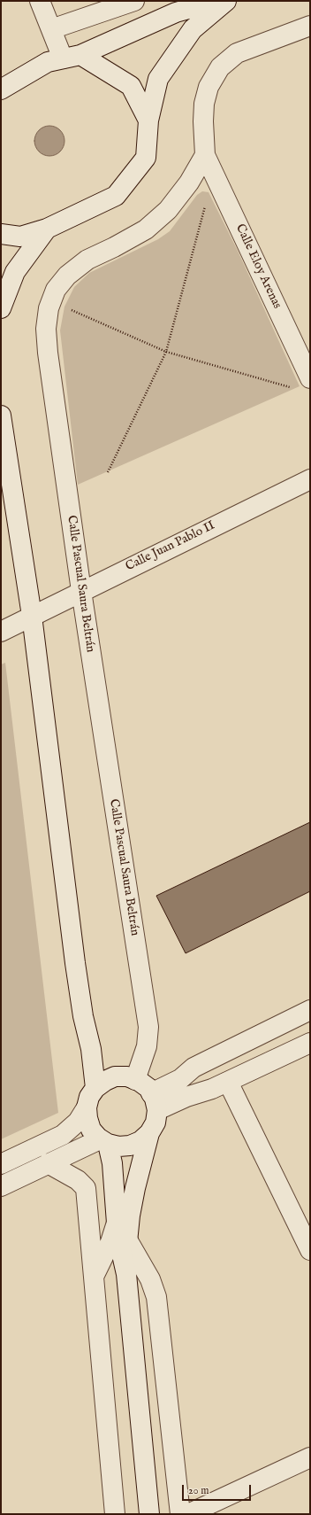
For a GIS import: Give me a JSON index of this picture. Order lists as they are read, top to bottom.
{
  "streets": {
    "street": ["Calle Eloy Arenas", "Calle Juan Pablo II", "Calle Pascual Saura Beltrán"]
  },
  "crossings": [
    ["Calle Eloy Arenas", "Calle Pascual Saura Beltrán"],
    ["Calle Juan Pablo II", "Calle Pascual Saura Beltrán"]
  ],
  "scale_bar": "20 m"
}
